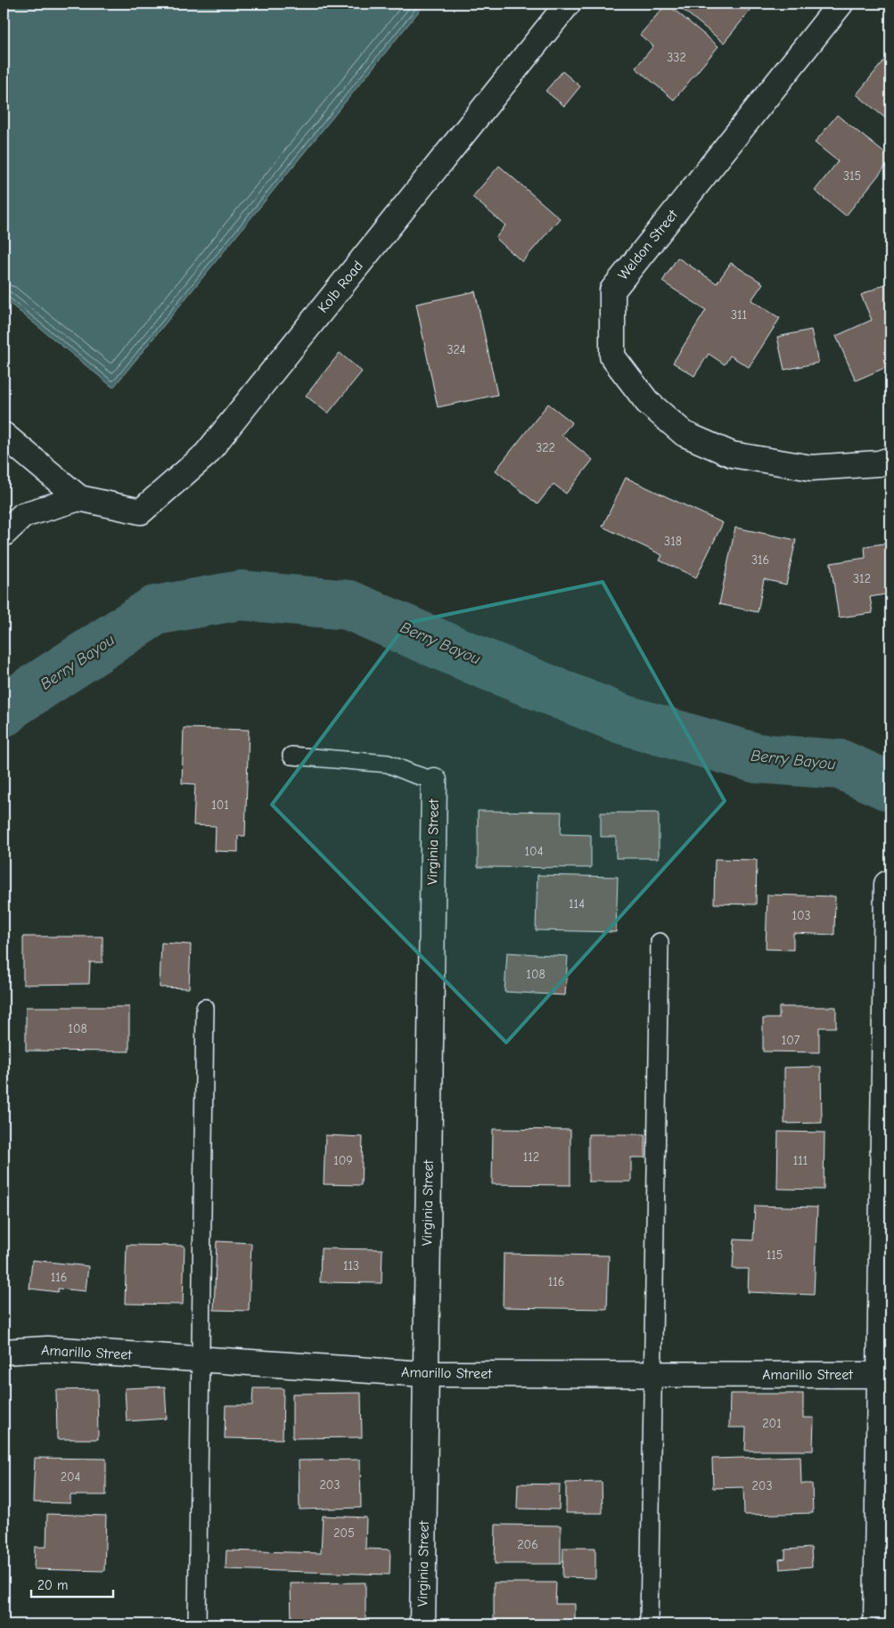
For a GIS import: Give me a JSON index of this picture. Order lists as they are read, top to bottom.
{
  "streets": {
    "street": [
      "Weldon Street",
      "Kolb Road",
      "Virginia Street",
      "Amarillo Street"
    ]
  },
  "crossings": [
    ["Virginia Street", "Amarillo Street"]
  ],
  "water": ["Berry Bayou"],
  "house_numbers": [
    "332",
    "315",
    "311",
    "324",
    "322",
    "318",
    "316",
    "312",
    "101",
    "104",
    "114",
    "103",
    "108",
    "108",
    "107",
    "112",
    "109",
    "111",
    "115",
    "113",
    "116",
    "116",
    "201",
    "204",
    "203",
    "203",
    "205",
    "206"
  ],
  "scale_bar": "20 m"
}
